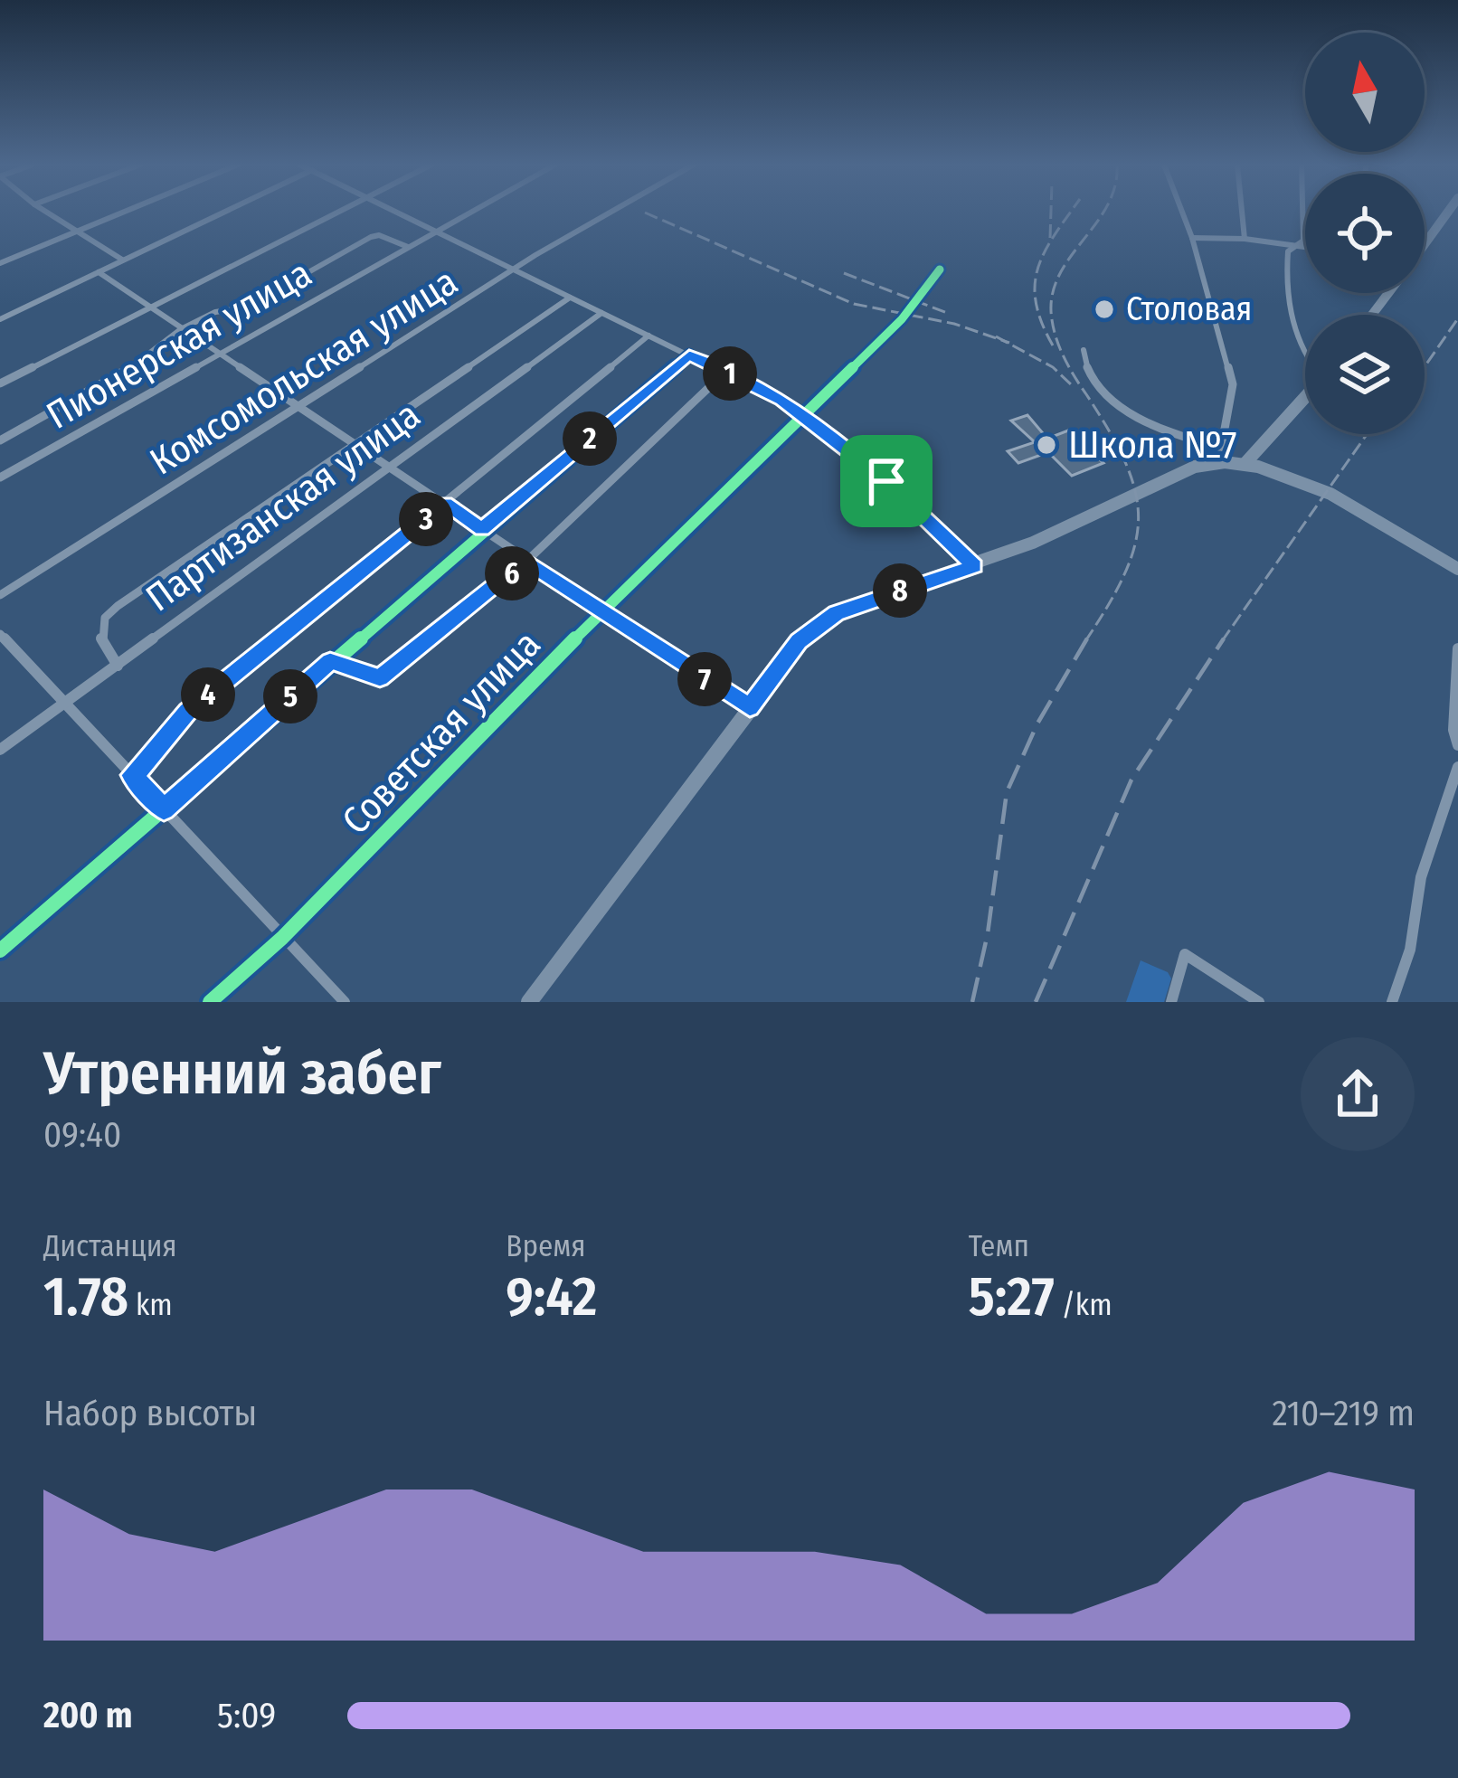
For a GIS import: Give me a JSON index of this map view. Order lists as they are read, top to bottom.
{
  "streets": {
    "street": [
      "Пионерская улица",
      "Комсомольская улица",
      "Партизанская улица",
      "Советская улица"
    ]
  },
  "places": ["Столовая", "Школа №7"],
  "north": "top",
  "page": {
    "pins": [
      "1",
      "2",
      "3",
      "6",
      "8",
      "7",
      "4",
      "5"
    ],
    "heading": ["Утренний забег", "09:40"],
    "stats": [
      ["Дистанция", "1.78 km"],
      ["Время", "9:42"],
      ["Темп", "5:27 /km"]
    ],
    "chart": ["Набор высоты", "210–219 m"],
    "list": [
      {
        "name": "200 m",
        "note": "5:09"
      }
    ]
  }
}
